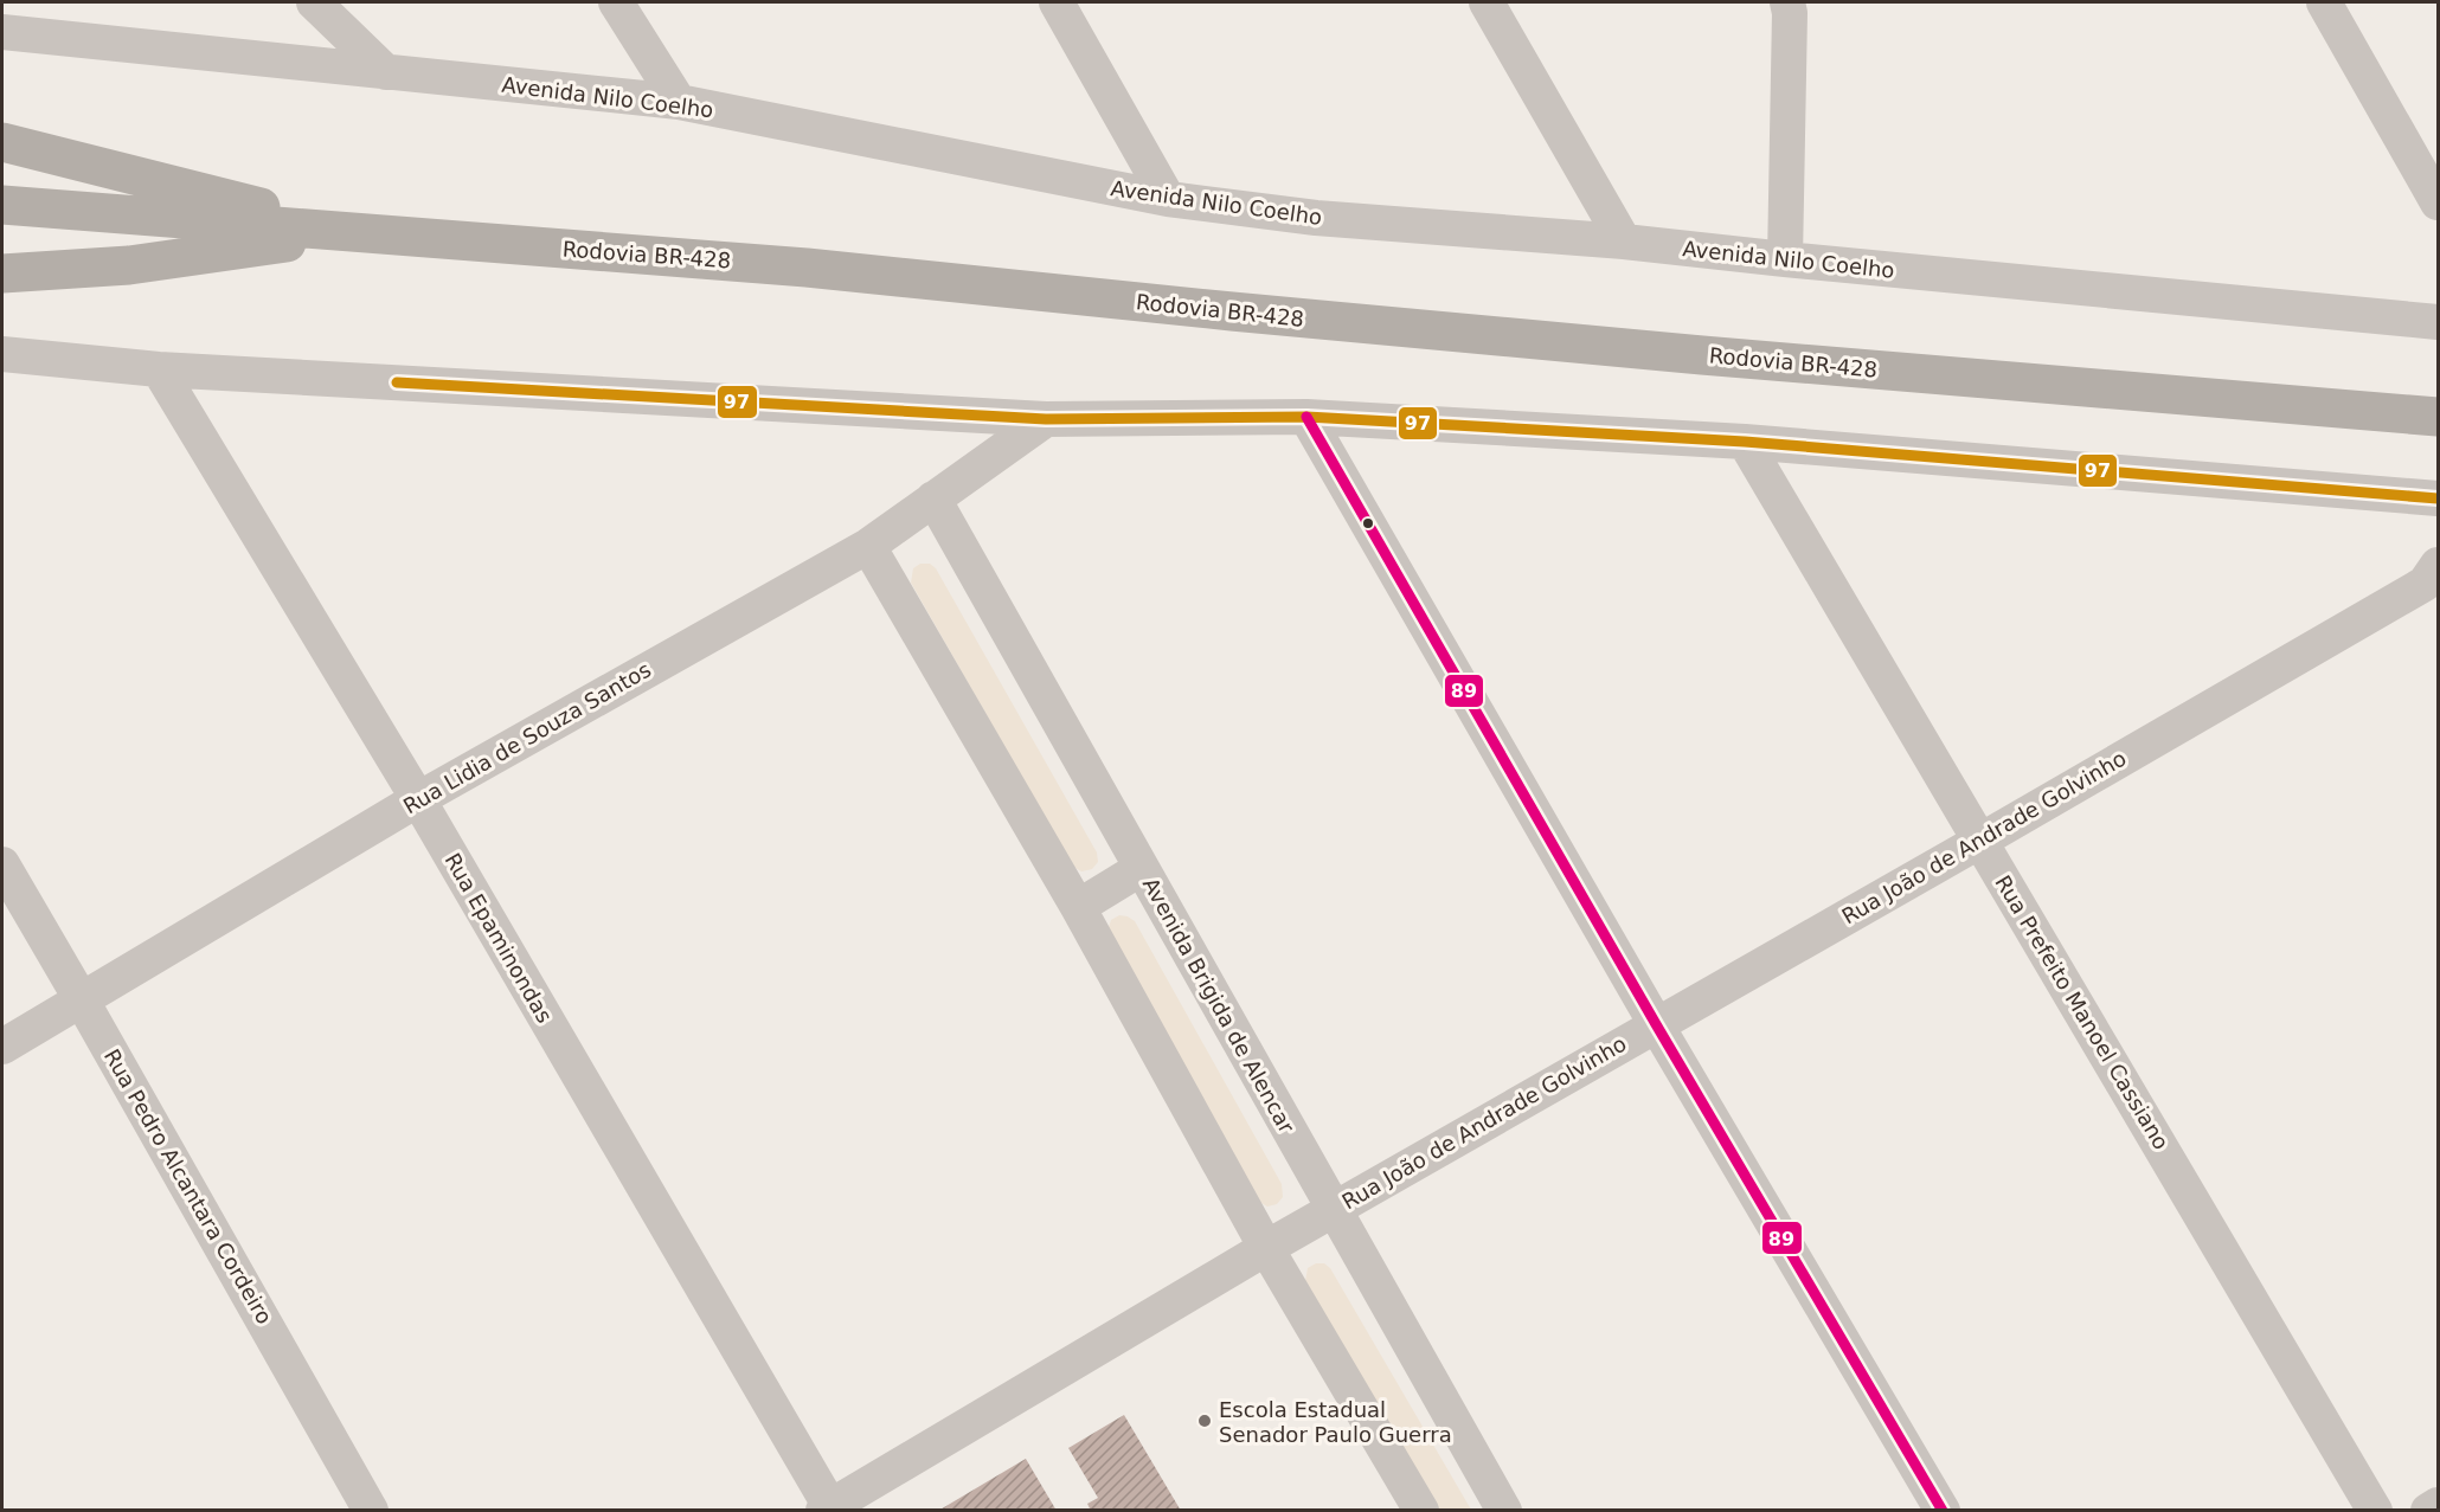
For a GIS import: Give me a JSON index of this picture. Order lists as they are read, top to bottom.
{
  "streets": {
    "highway": ["Rodovia BR-428"],
    "street": [
      "Avenida Nilo Coelho",
      "Rua Lidia de Souza Santos",
      "Rua João de Andrade Golvinho",
      "Rua Epaminondas",
      "Avenida Brigida de Alencar",
      "Rua Prefeito Manoel Cassiano",
      "Rua Pedro Alcantara Cordeiro"
    ]
  },
  "crossings": [
    ["Rua Lidia de Souza Santos", "Rua Epaminondas"],
    ["Rua Lidia de Souza Santos", "Avenida Brigida de Alencar"],
    ["Rua Lidia de Souza Santos", "Rua Pedro Alcantara Cordeiro"],
    ["Rua João de Andrade Golvinho", "Rua Epaminondas"],
    ["Rua João de Andrade Golvinho", "Avenida Brigida de Alencar"],
    ["Rua João de Andrade Golvinho", "Rua Prefeito Manoel Cassiano"]
  ],
  "places": ["Escola Estadual Senador Paulo Guerra"],
  "lines": ["transit line 97", "transit line 89"]
}
